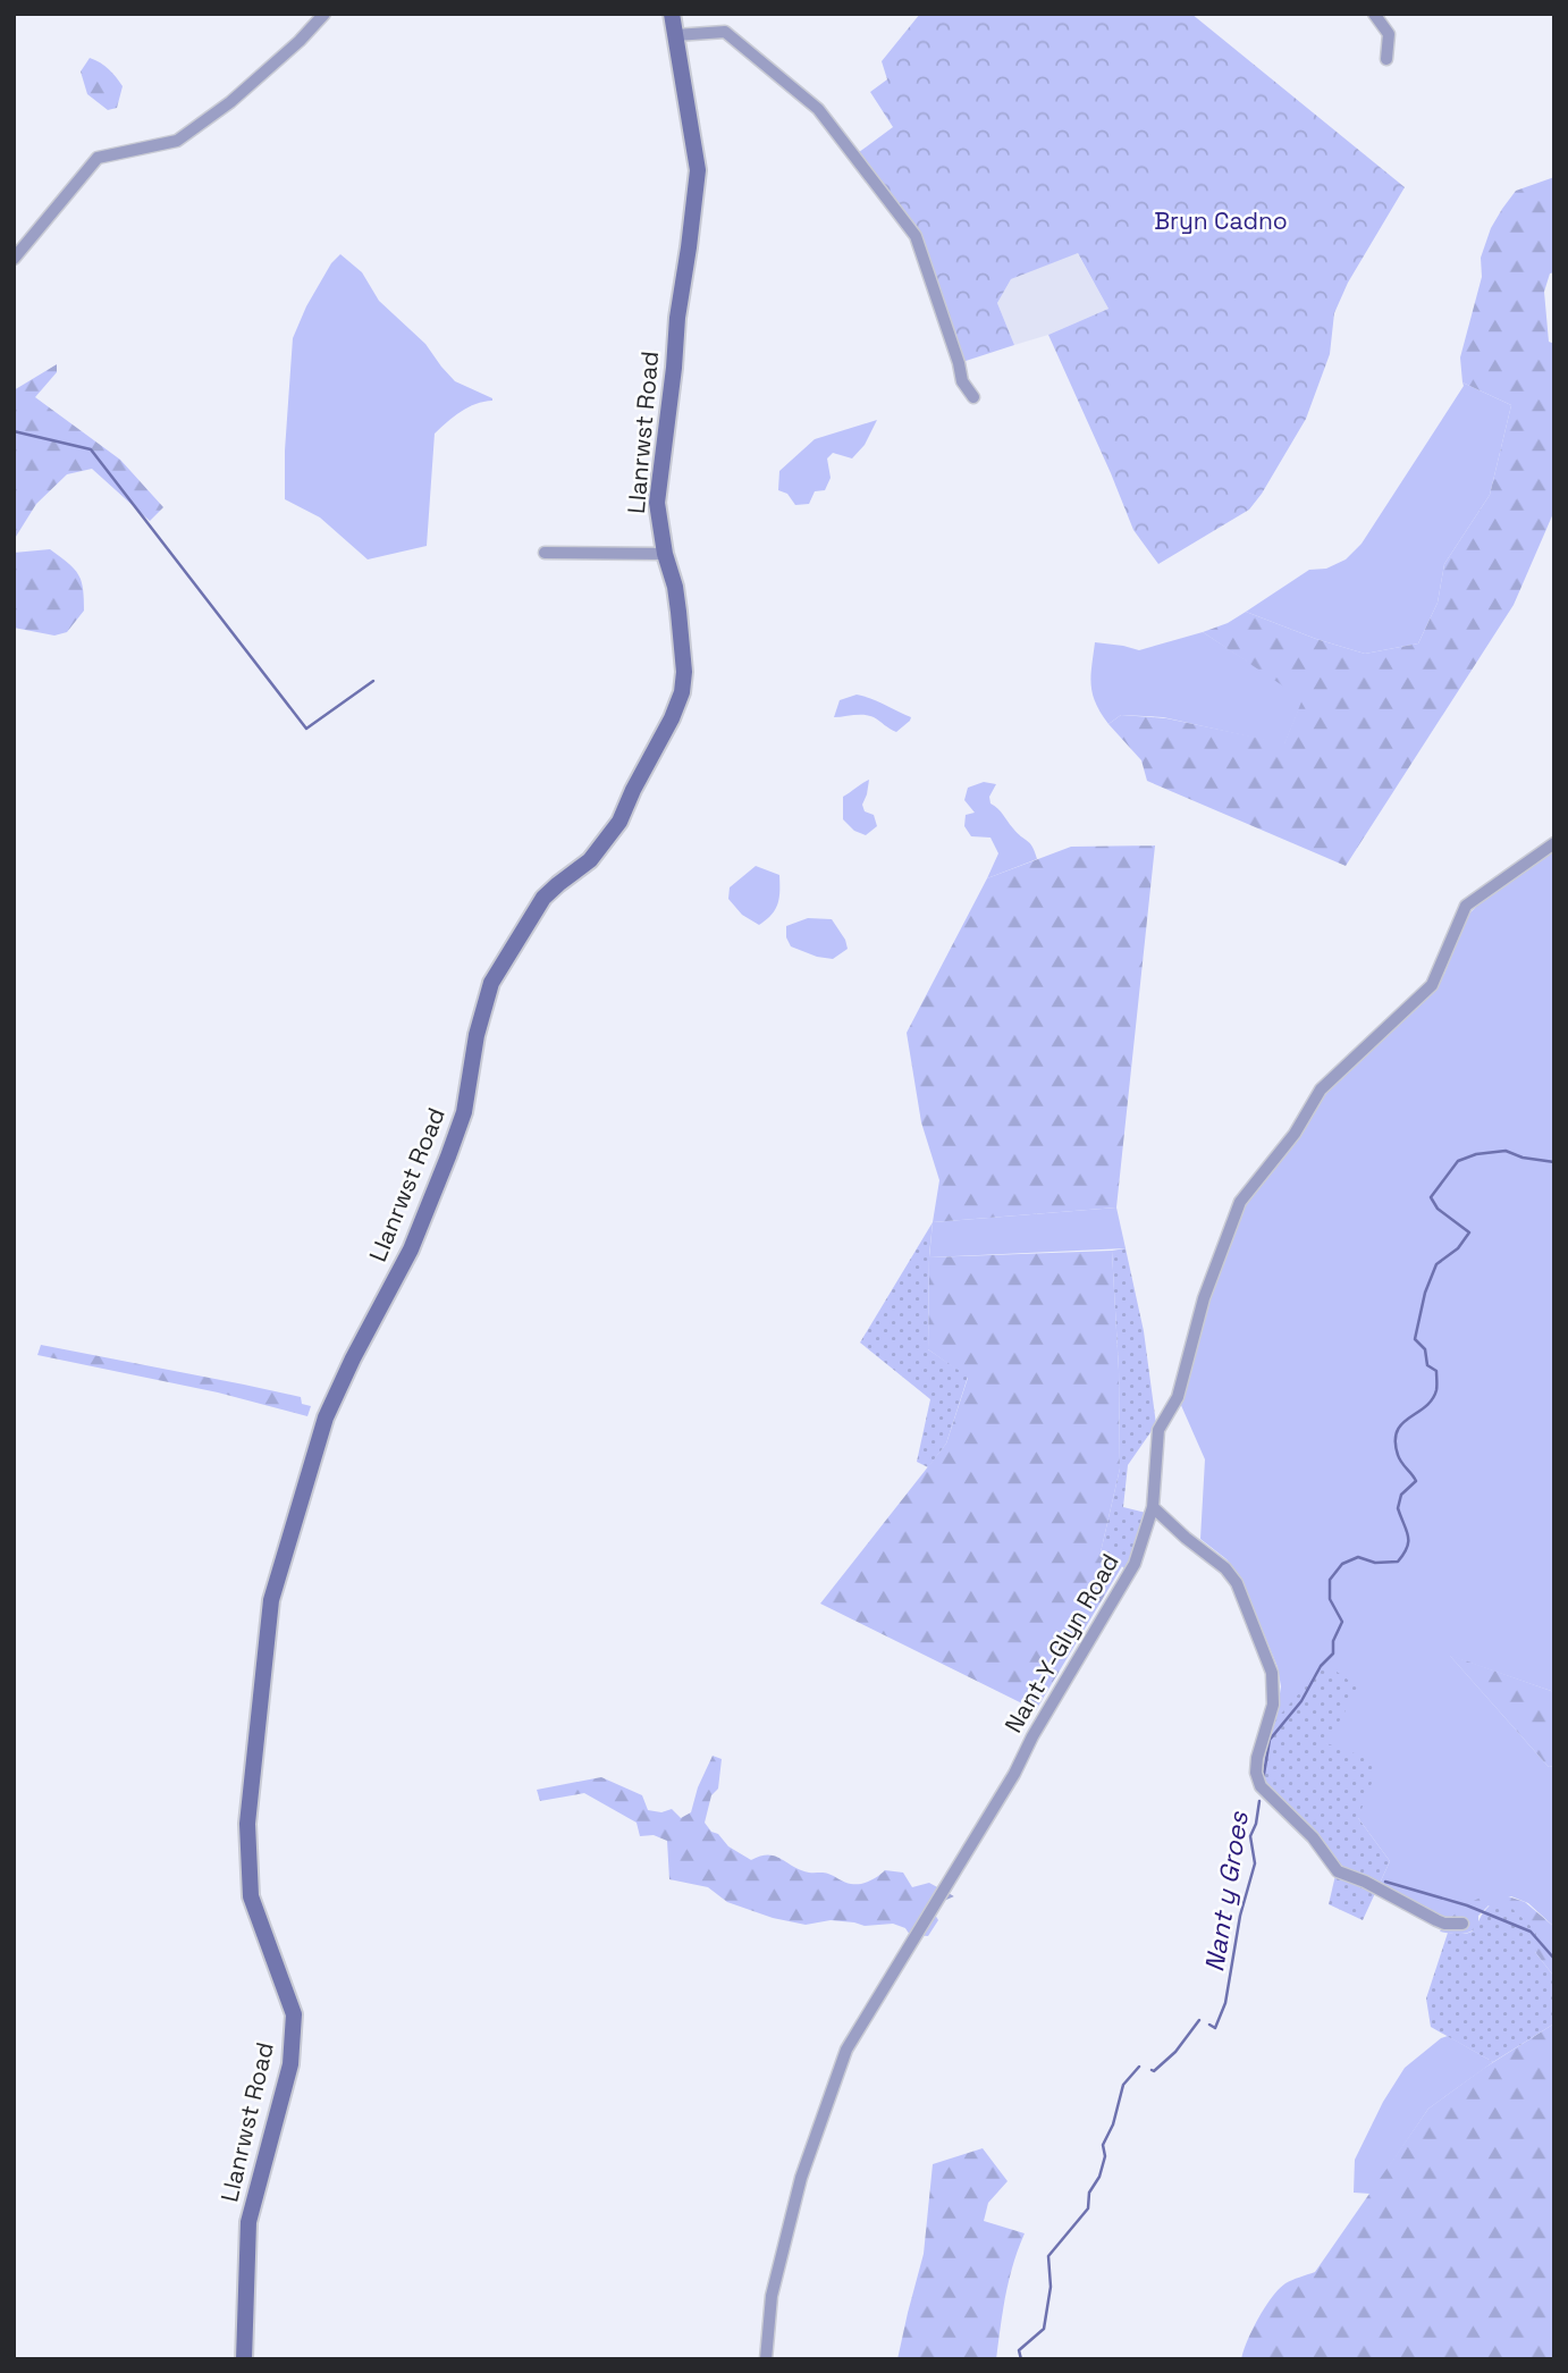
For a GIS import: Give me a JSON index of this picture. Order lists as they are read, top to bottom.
{
  "streets": {
    "main road": ["Llanrwst Road"],
    "street": ["Nant-Y-Glyn Road"]
  },
  "water": ["Nant y Groes"],
  "parks": ["Bryn Cadno"]
}
